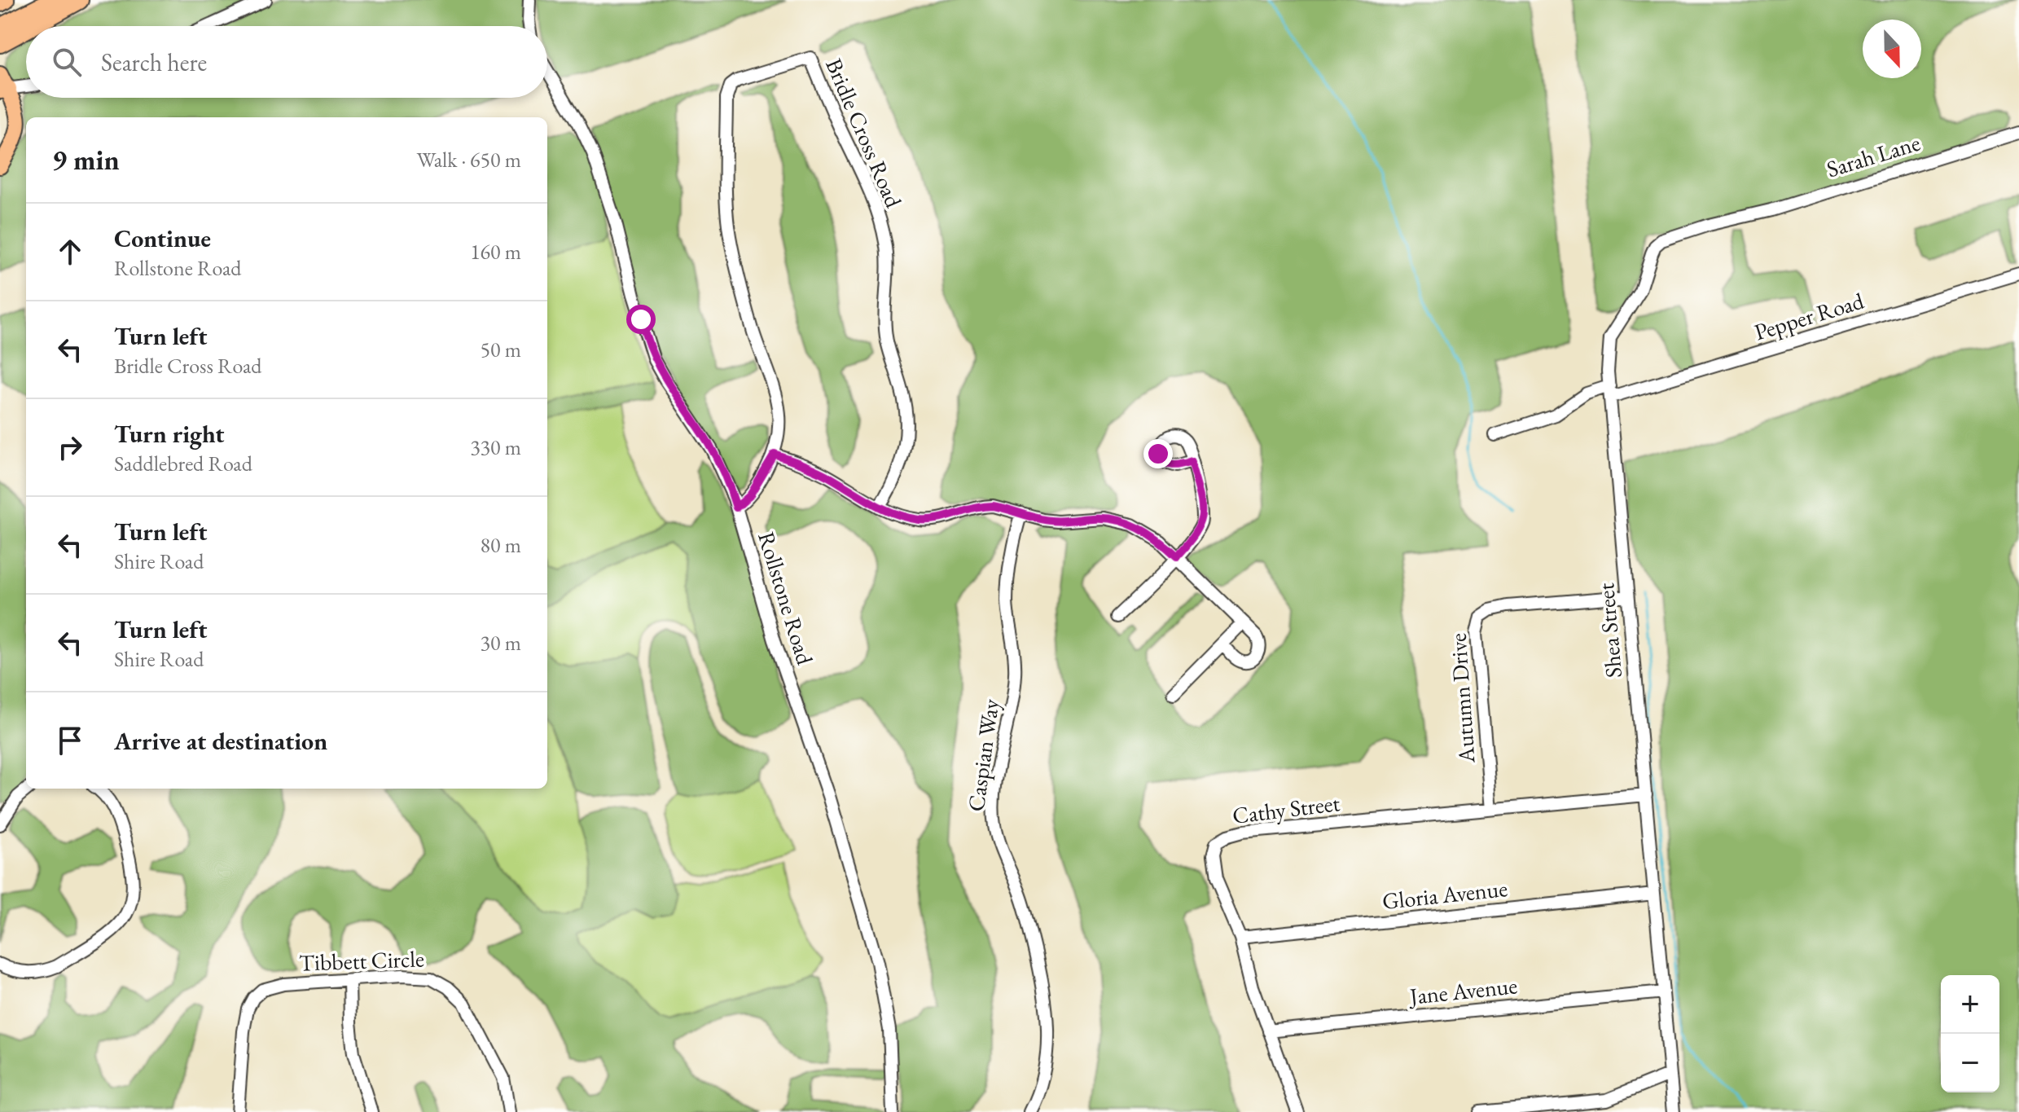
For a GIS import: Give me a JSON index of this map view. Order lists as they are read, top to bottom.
{
  "streets": {
    "street": [
      "Bridle Cross Road",
      "Sarah Lane",
      "Pepper Road",
      "Rollstone Road",
      "Shea Street",
      "Autumn Drive",
      "Caspian Way",
      "Cathy Street",
      "Gloria Avenue",
      "Tibbett Circle",
      "Jane Avenue"
    ]
  },
  "crossings": [
    ["Bridle Cross Road", "Rollstone Road"],
    ["Sarah Lane", "Shea Street"],
    ["Pepper Road", "Shea Street"],
    ["Shea Street", "Autumn Drive"],
    ["Shea Street", "Cathy Street"],
    ["Shea Street", "Gloria Avenue"],
    ["Shea Street", "Jane Avenue"],
    ["Autumn Drive", "Cathy Street"],
    ["Cathy Street", "Gloria Avenue"],
    ["Cathy Street", "Jane Avenue"]
  ],
  "north": "bottom",
  "page": {
    "search": "Search here",
    "heading": ["9 min", "Walk · 650 m"],
    "list": [
      ["Continue", "Rollstone Road", "160 m"],
      ["Turn left", "Bridle Cross Road", "50 m"],
      ["Turn right", "Saddlebred Road", "330 m"],
      ["Turn left", "Shire Road", "80 m"],
      ["Turn left", "Shire Road", "30 m"],
      "Arrive at destination"
    ],
    "map_buttons": ["+", "−"]
  }
}
